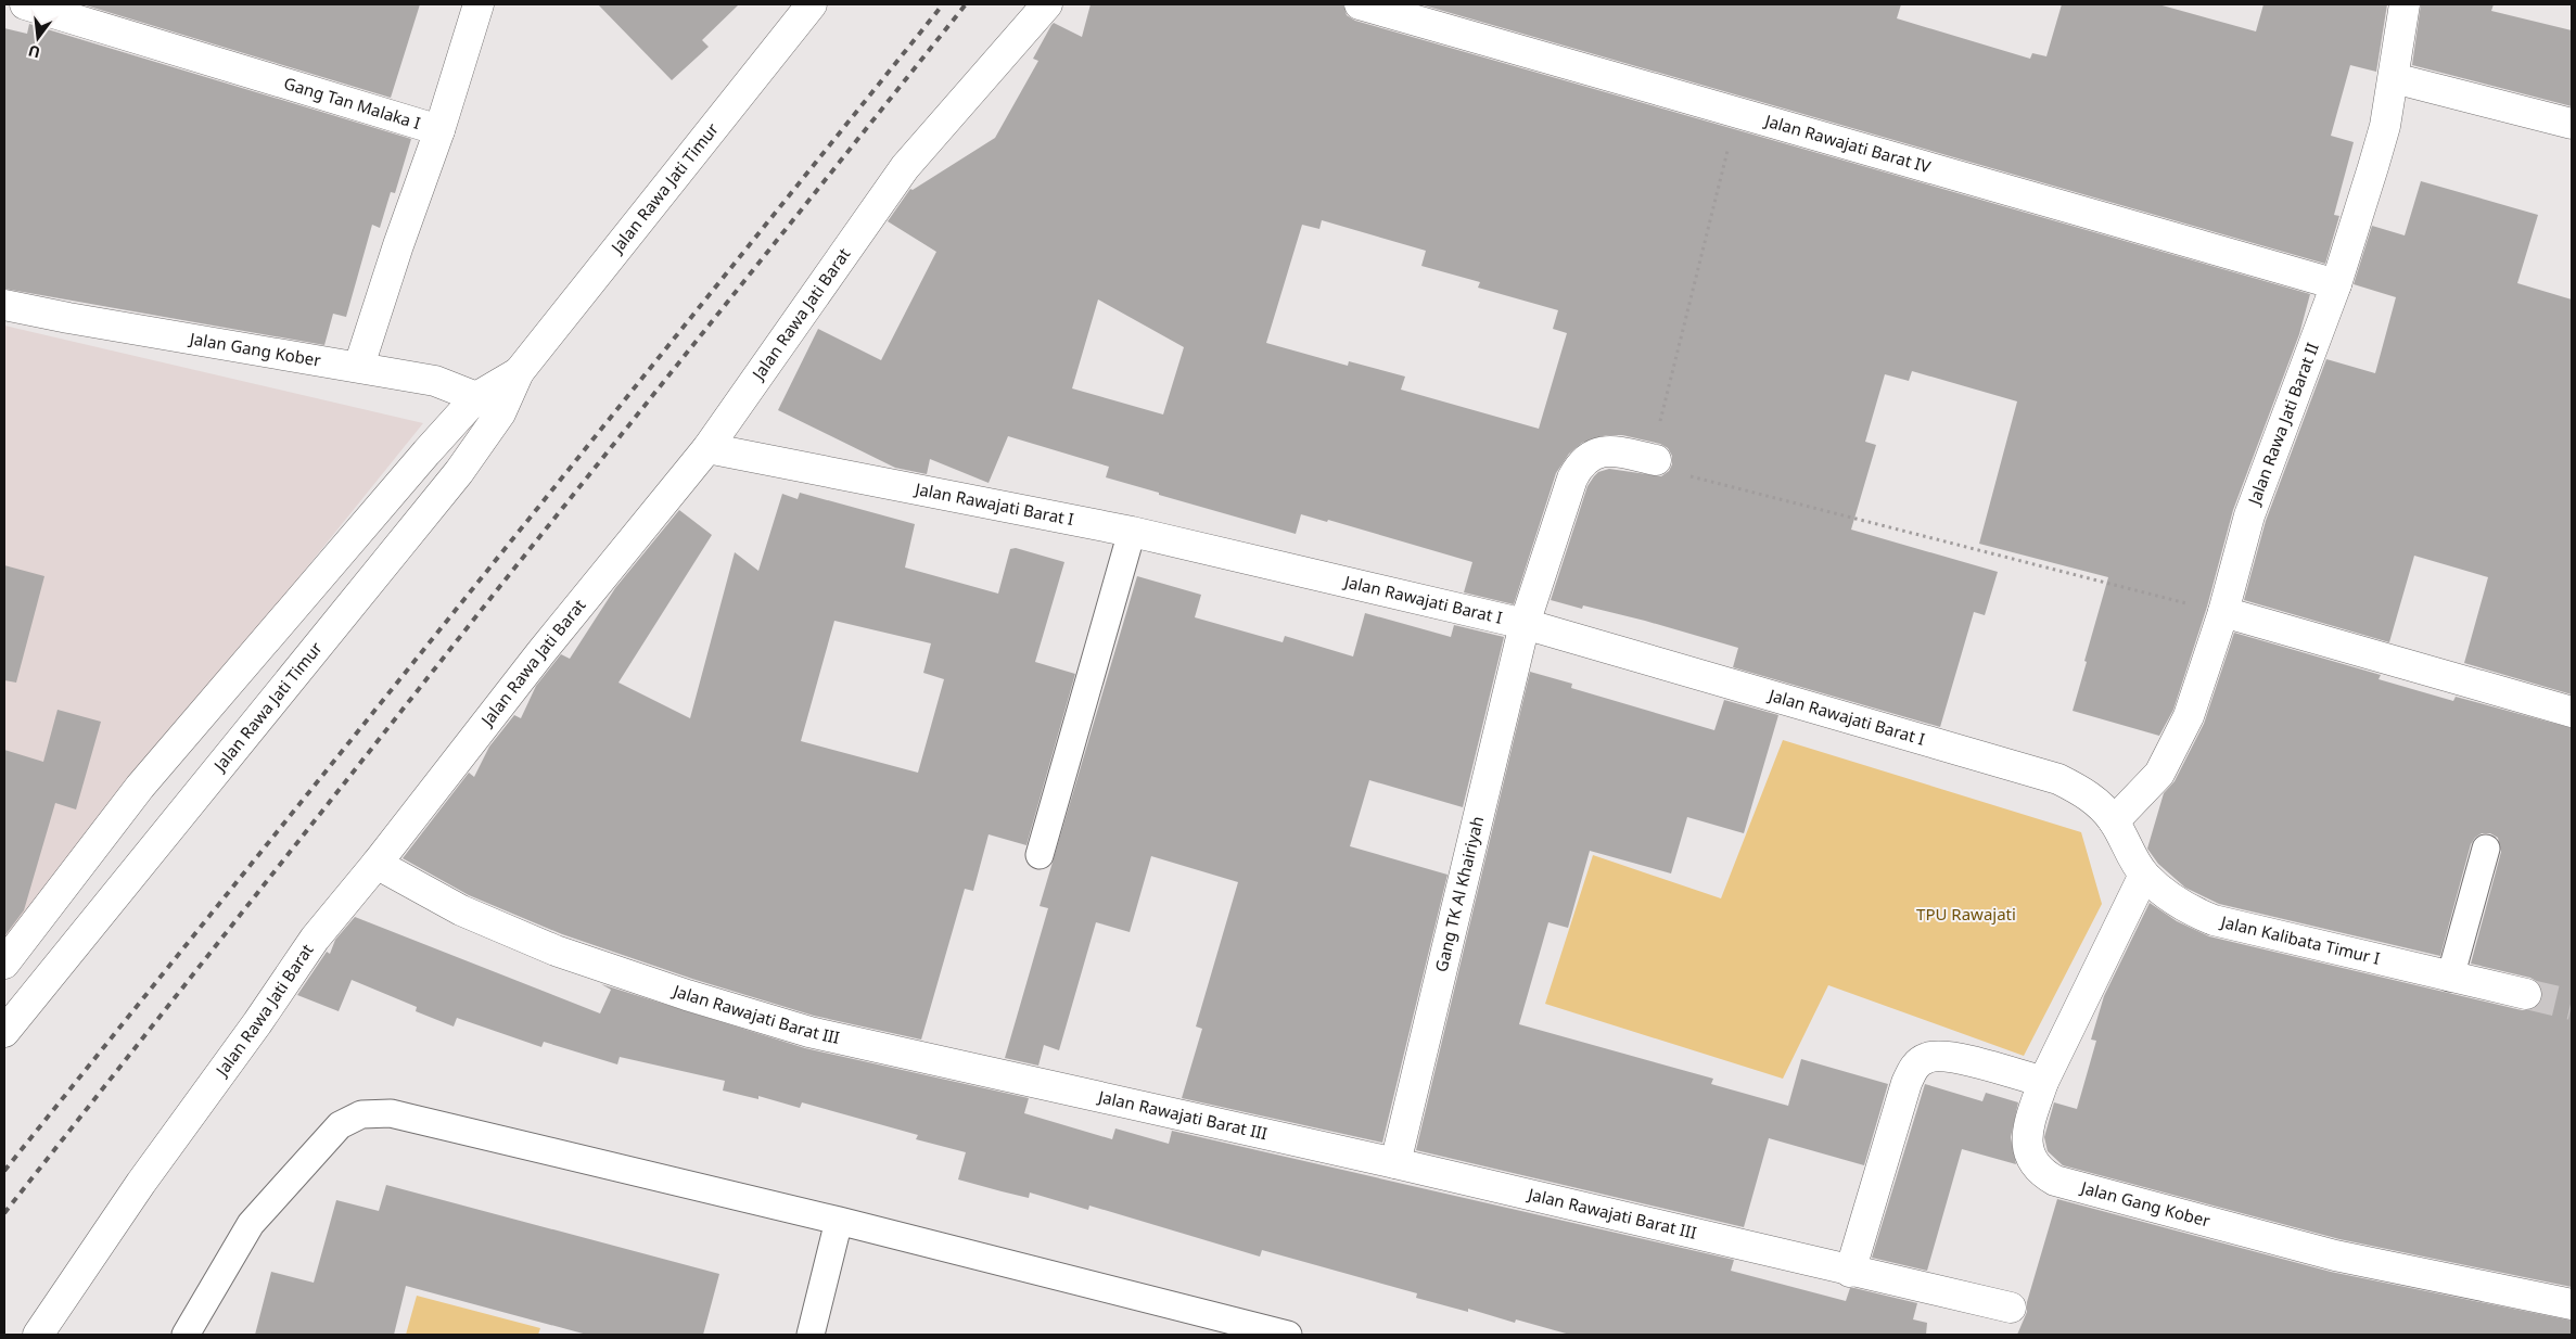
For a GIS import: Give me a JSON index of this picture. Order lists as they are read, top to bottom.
{
  "streets": {
    "street": [
      "Gang Tan Malaka I",
      "Jalan Rawajati Barat IV",
      "Jalan Rawa Jati Timur",
      "Jalan Rawa Jati Barat",
      "Jalan Gang Kober",
      "Jalan Rawa Jati Barat II",
      "Jalan Rawajati Barat I",
      "Gang TK Al Khairiyah",
      "Jalan Kalibata Timur I",
      "Jalan Rawajati Barat III"
    ]
  },
  "crossings": [
    ["Gang Tan Malaka I", "Jalan Gang Kober"],
    ["Jalan Rawajati Barat IV", "Jalan Rawa Jati Barat II"],
    ["Jalan Rawa Jati Timur", "Jalan Gang Kober"],
    ["Jalan Rawa Jati Barat", "Jalan Rawajati Barat I"],
    ["Jalan Rawa Jati Barat", "Jalan Rawajati Barat III"],
    ["Jalan Gang Kober", "Jalan Kalibata Timur I"],
    ["Jalan Rawa Jati Barat II", "Jalan Rawajati Barat I"],
    ["Jalan Rawa Jati Barat II", "Jalan Kalibata Timur I"],
    ["Jalan Rawajati Barat I", "Gang TK Al Khairiyah"],
    ["Jalan Rawajati Barat I", "Jalan Kalibata Timur I"],
    ["Gang TK Al Khairiyah", "Jalan Rawajati Barat III"]
  ],
  "parks": ["TPU Rawajati"],
  "north": "bottom"
}
